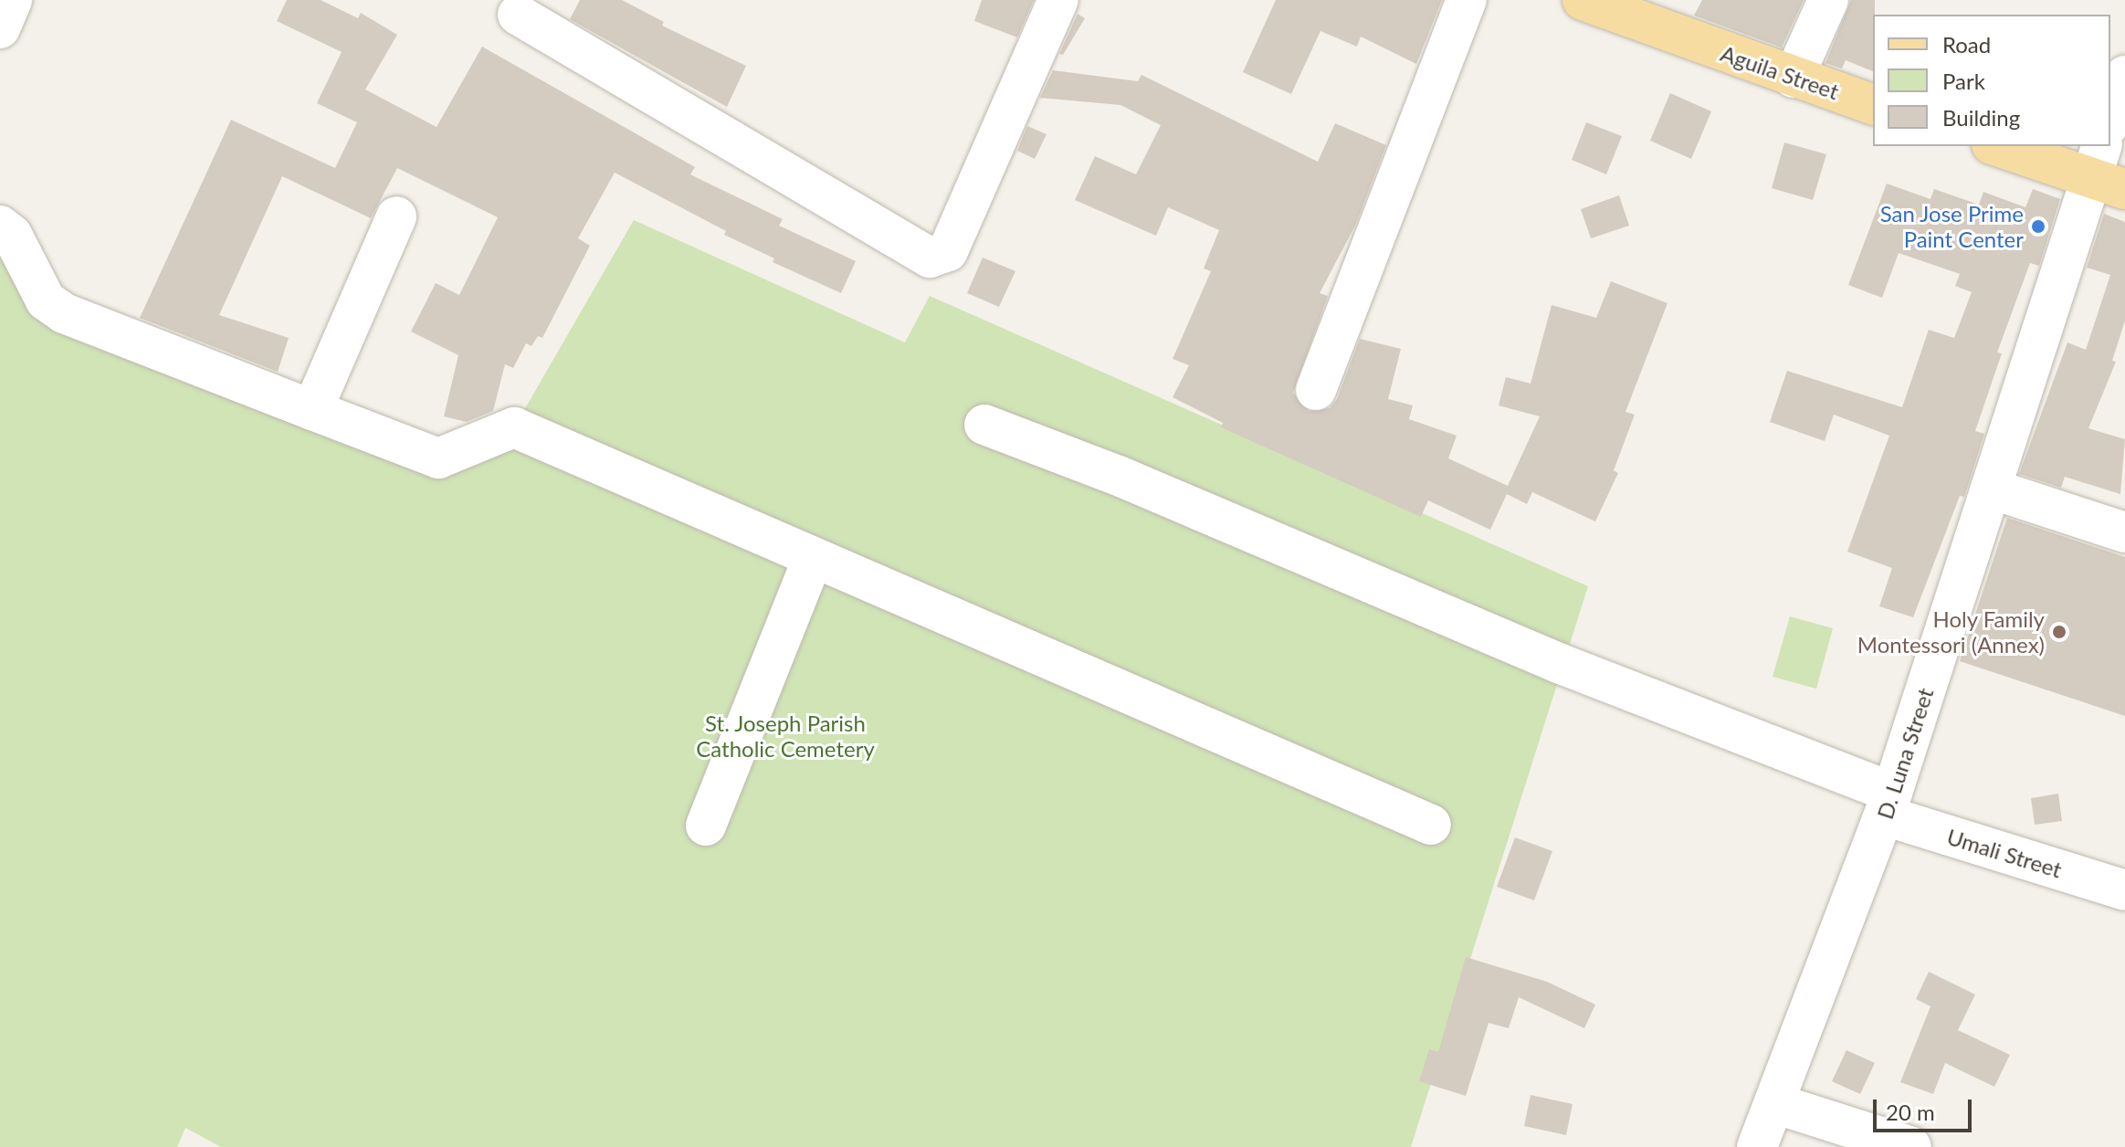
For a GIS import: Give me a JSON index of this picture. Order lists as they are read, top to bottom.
{
  "streets": {
    "main road": ["Aguila Street"],
    "street": ["D. Luna Street", "Umali Street"]
  },
  "crossings": [
    ["D. Luna Street", "Umali Street"]
  ],
  "parks": ["St. Joseph Parish Catholic Cemetery"],
  "places": ["San Jose Prime Paint Center", "Holy Family Montessori (Annex)"],
  "legend": ["Road", "Park", "Building"],
  "scale_bar": "20 m"
}
